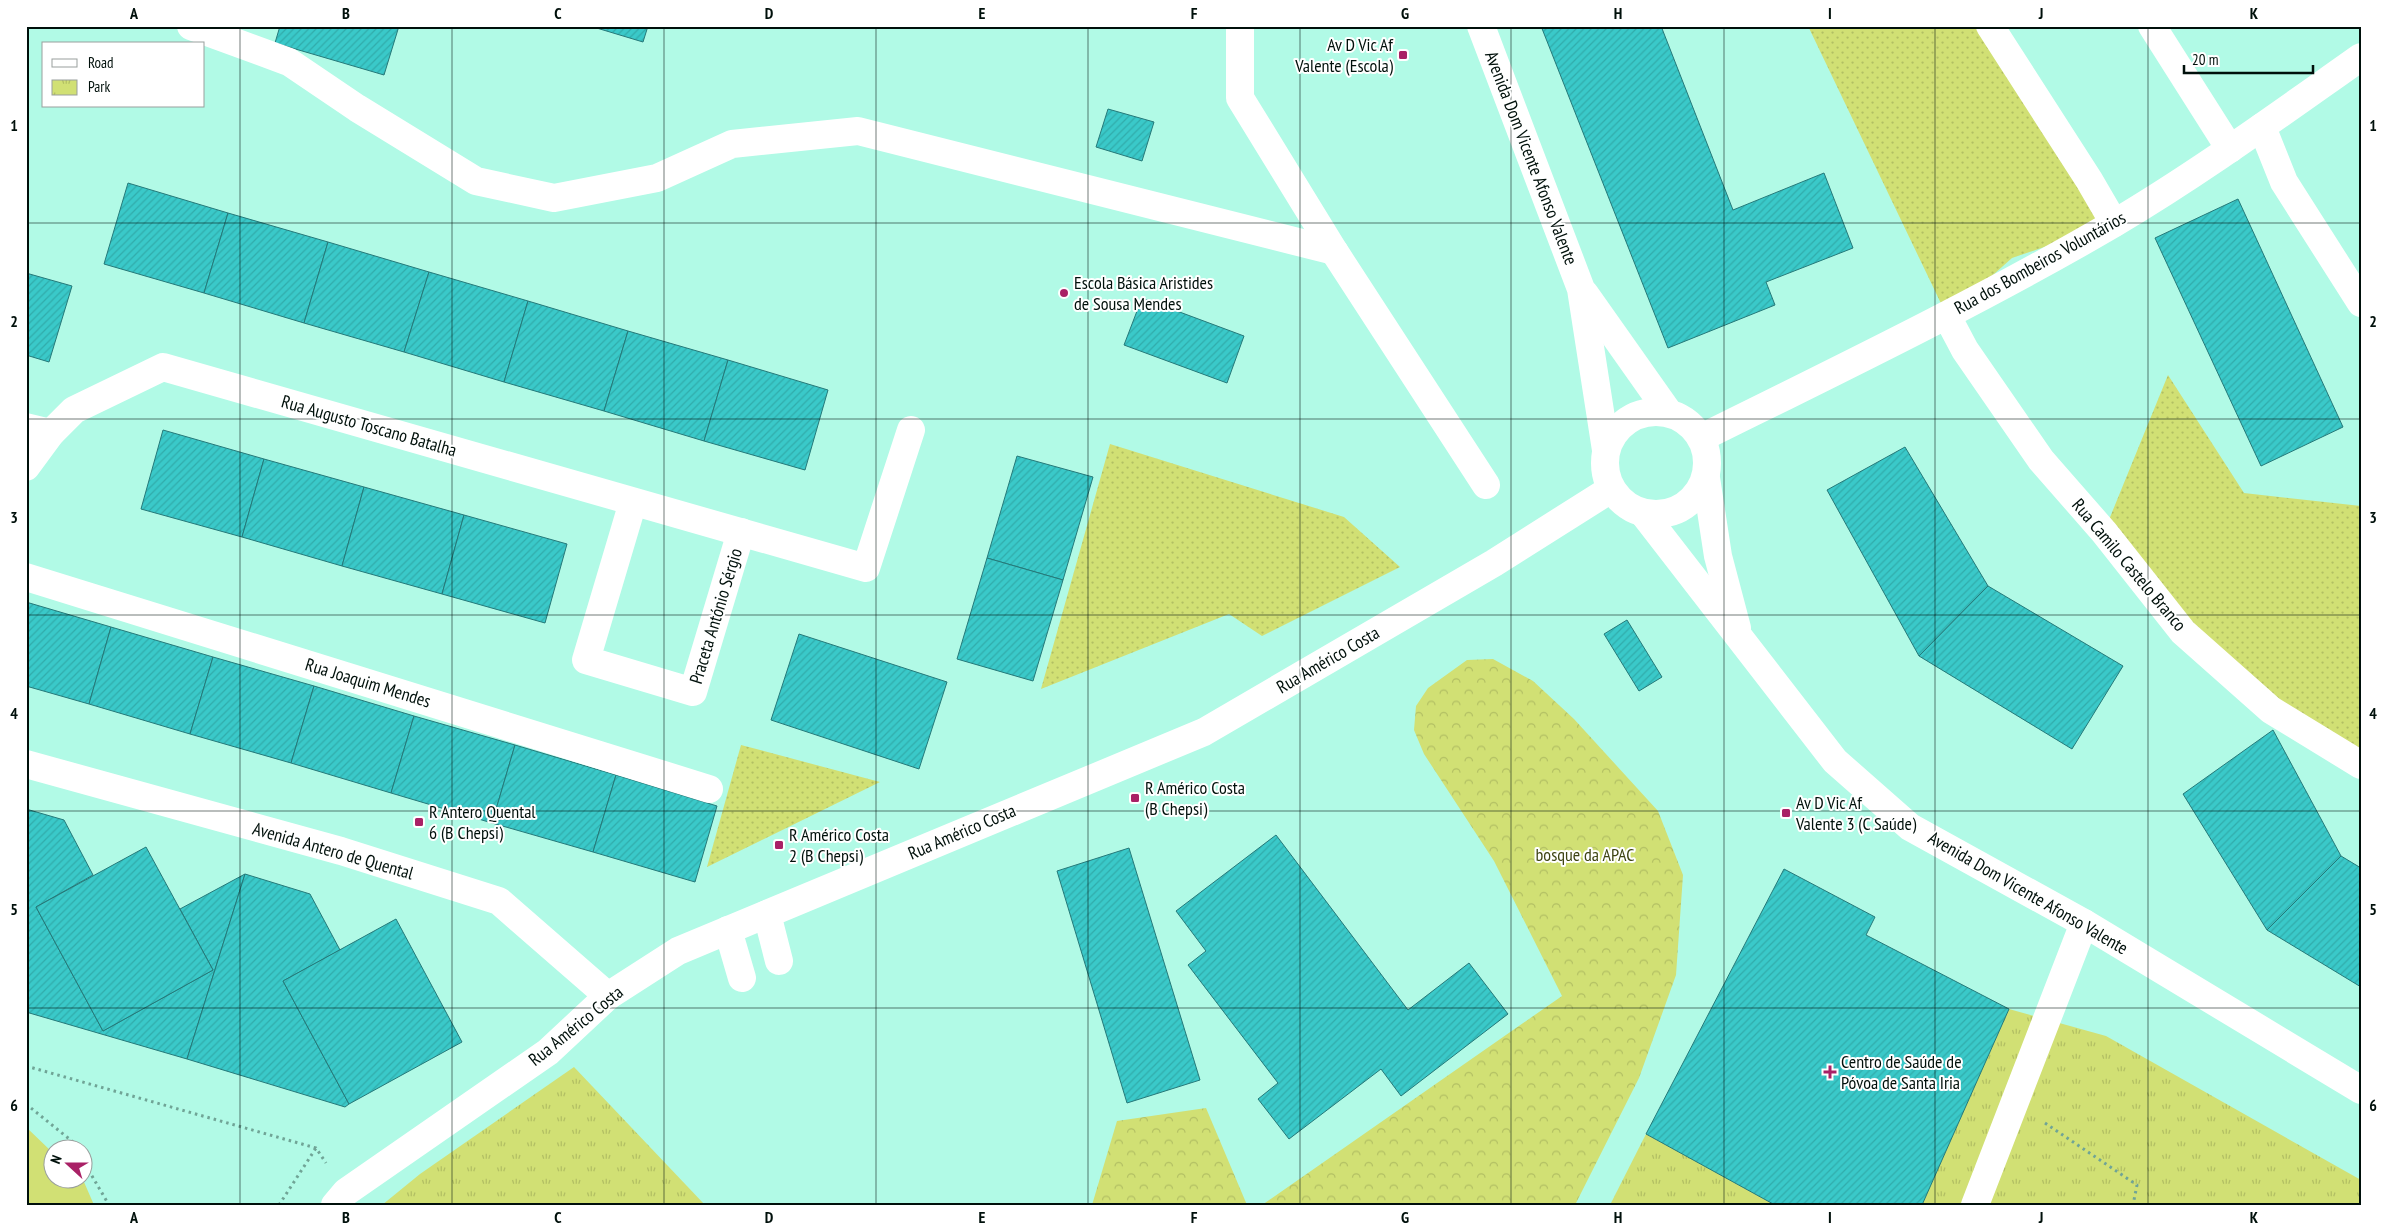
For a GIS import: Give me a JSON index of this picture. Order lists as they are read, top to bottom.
{
  "streets": {
    "street": [
      "Avenida Dom Vicente Afonso Valente",
      "Rua dos Bombeiros Voluntários",
      "Rua Augusto Toscano Batalha",
      "Rua Camilo Castelo Branco",
      "Praceta António Sérgio",
      "Rua Américo Costa",
      "Rua Joaquim Mendes",
      "Avenida Antero de Quental"
    ]
  },
  "crossings": [
    ["Avenida Dom Vicente Afonso Valente", "Rua dos Bombeiros Voluntários"],
    ["Avenida Dom Vicente Afonso Valente", "Rua Américo Costa"],
    ["Rua dos Bombeiros Voluntários", "Rua Camilo Castelo Branco"],
    ["Rua dos Bombeiros Voluntários", "Rua Américo Costa"],
    ["Rua Augusto Toscano Batalha", "Praceta António Sérgio"],
    ["Rua Américo Costa", "Avenida Antero de Quental"]
  ],
  "parks": ["bosque da APAC"],
  "places": {
    "transit": [
      "Av D Vic Af Valente (Escola)",
      "R Américo Costa (B Chepsi)",
      "Av D Vic Af Valente 3 (C Saúde)",
      "R Antero Quental 6 (B Chepsi)",
      "R Américo Costa 2 (B Chepsi)"
    ],
    "other": ["Escola Básica Aristides de Sousa Mendes"],
    "health": ["Centro de Saúde de Póvoa de Santa Iria"]
  },
  "legend": ["Road", "Park"],
  "scale_bar": "20 m",
  "north": "left",
  "grid": {
    "columns": [
      "A",
      "B",
      "C",
      "D",
      "E",
      "F",
      "G",
      "H",
      "I",
      "J",
      "K"
    ],
    "rows": [
      "1",
      "2",
      "3",
      "4",
      "5",
      "6"
    ]
  }
}
